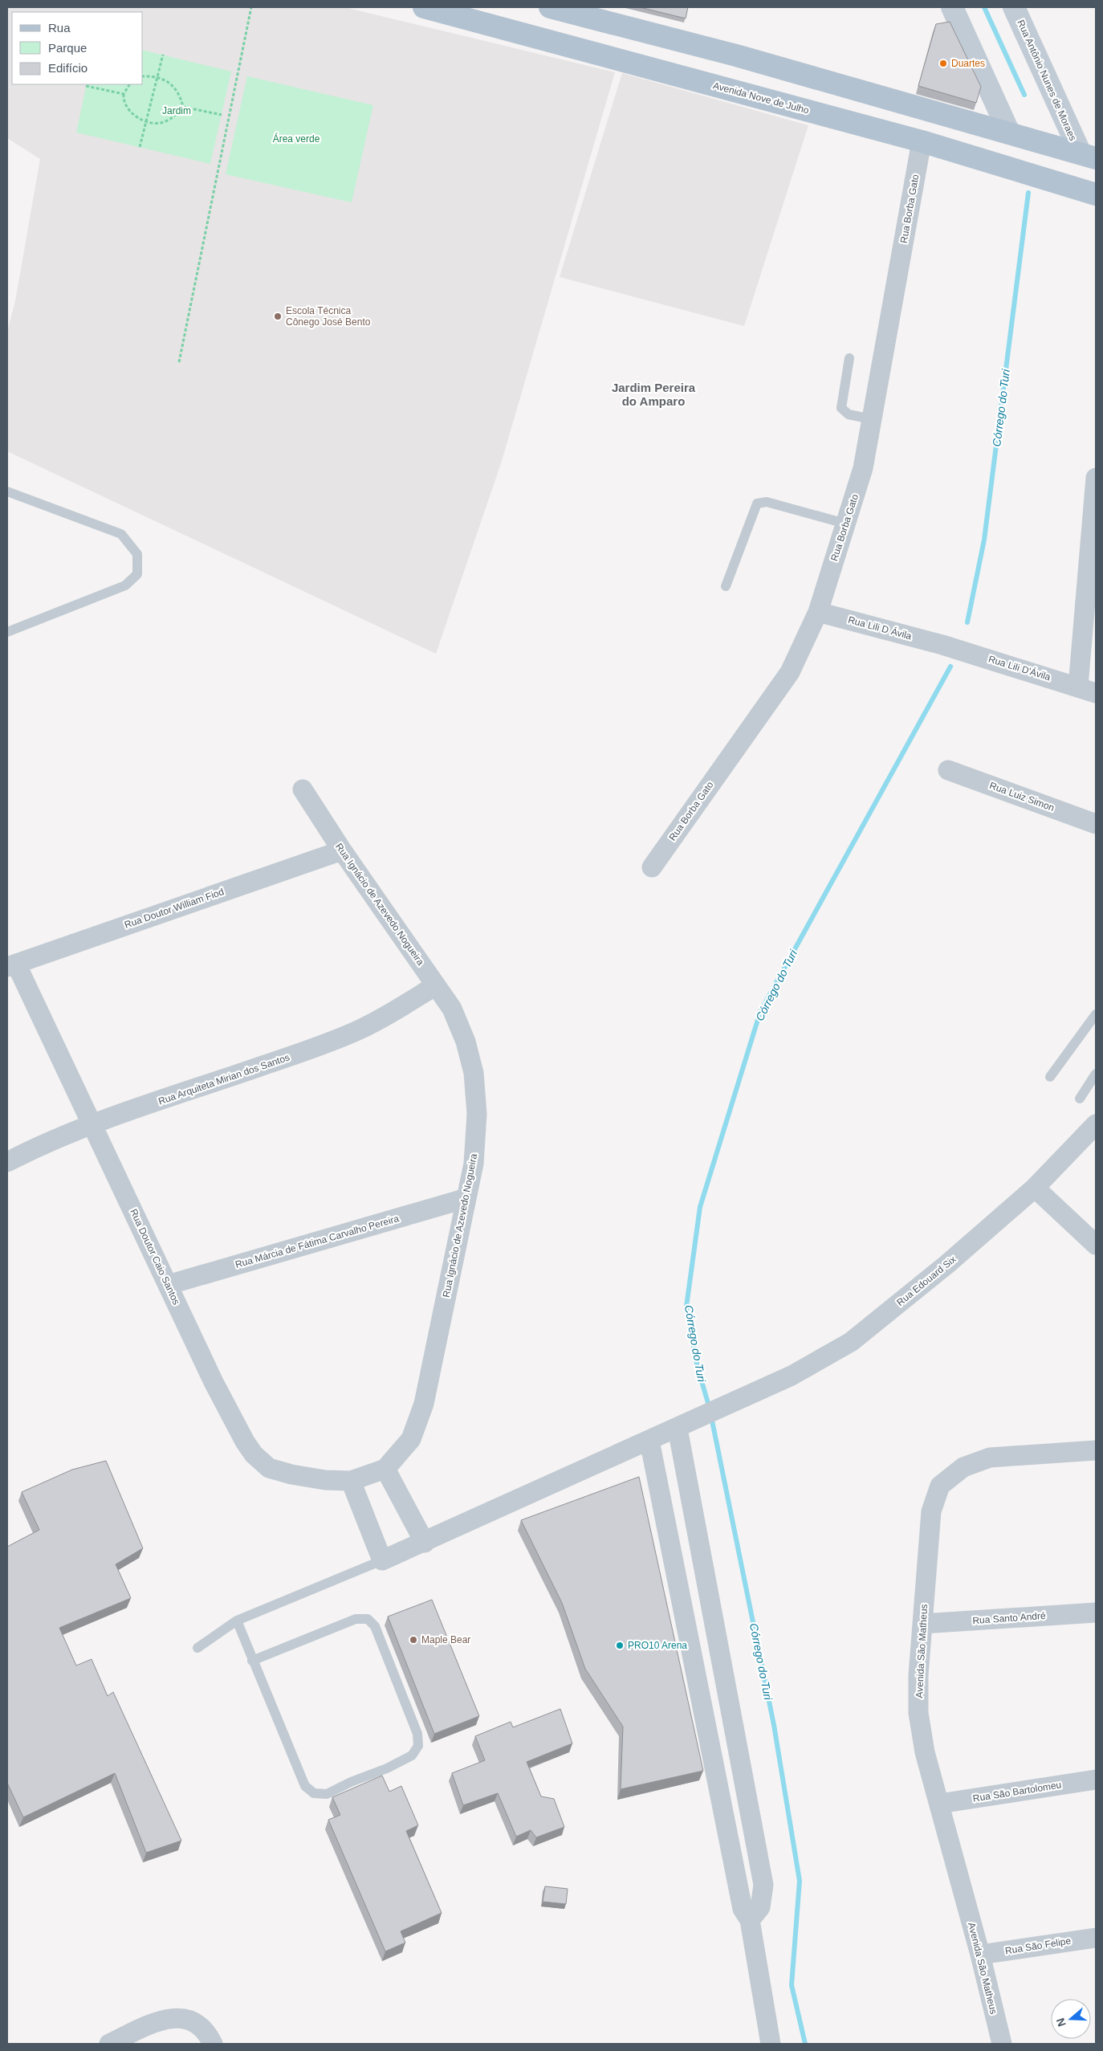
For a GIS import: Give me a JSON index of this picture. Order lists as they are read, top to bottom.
{
  "streets": {
    "main road": ["Rua Antônio Nunes de Moraes", "Avenida Nove de Julho"],
    "street": [
      "Rua Borba Gato",
      "Rua Lili D Ávila",
      "Rua Lili D'Ávila",
      "Rua Luiz Simon",
      "Rua Ignácio de Azevedo Nogueira",
      "Rua Doutor William Fiod",
      "Rua Arquiteta Mirian dos Santos",
      "Rua Márcia de Fátima Carvalho Pereira",
      "Rua Doutor Caio Santos",
      "Rua Edouard Six",
      "Rua Santo André",
      "Avenida São Matheus",
      "Rua São Bartolomeu",
      "Rua São Felipe"
    ]
  },
  "crossings": [
    ["Avenida Nove de Julho", "Rua Borba Gato"],
    ["Rua Borba Gato", "Rua Lili D Ávila"],
    ["Rua Lili D Ávila", "Rua Lili D'Ávila"],
    ["Rua Ignácio de Azevedo Nogueira", "Rua Doutor William Fiod"],
    ["Rua Ignácio de Azevedo Nogueira", "Rua Arquiteta Mirian dos Santos"],
    ["Rua Ignácio de Azevedo Nogueira", "Rua Márcia de Fátima Carvalho Pereira"],
    ["Rua Ignácio de Azevedo Nogueira", "Rua Doutor Caio Santos"],
    ["Rua Doutor William Fiod", "Rua Doutor Caio Santos"],
    ["Rua Arquiteta Mirian dos Santos", "Rua Doutor Caio Santos"],
    ["Rua Márcia de Fátima Carvalho Pereira", "Rua Doutor Caio Santos"],
    ["Rua Santo André", "Avenida São Matheus"],
    ["Avenida São Matheus", "Rua São Bartolomeu"],
    ["Avenida São Matheus", "Rua São Felipe"]
  ],
  "districts": ["Jardim Pereira do Amparo"],
  "water": ["Córrego do Turi"],
  "parks": ["Jardim", "Área verde"],
  "places": [
    "Duartes",
    "Escola Técnica Cônego José Bento",
    "Maple Bear",
    "PRO10 Arena"
  ],
  "legend": ["Rua", "Parque", "Edifício"],
  "north": "left"
}
